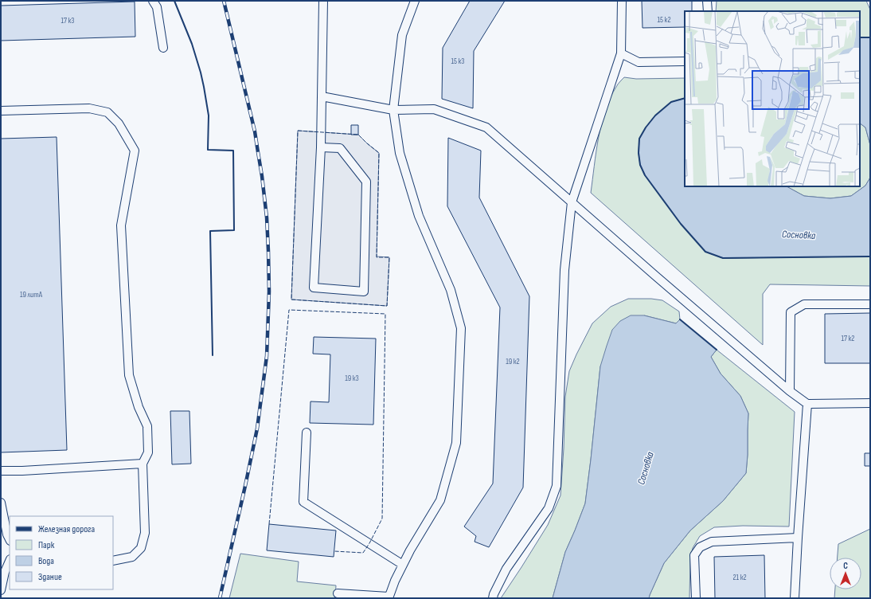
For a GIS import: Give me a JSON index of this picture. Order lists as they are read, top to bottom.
{
  "water": ["Сосновка"],
  "house_numbers": [
    "15 к2",
    "17 к3",
    "15 к3",
    "19 литА",
    "17 к2",
    "19 к2",
    "19 к3",
    "21 к2"
  ],
  "legend": [
    "Железная дорога",
    "Парк",
    "Вода",
    "Здание"
  ],
  "north": "top"
}
